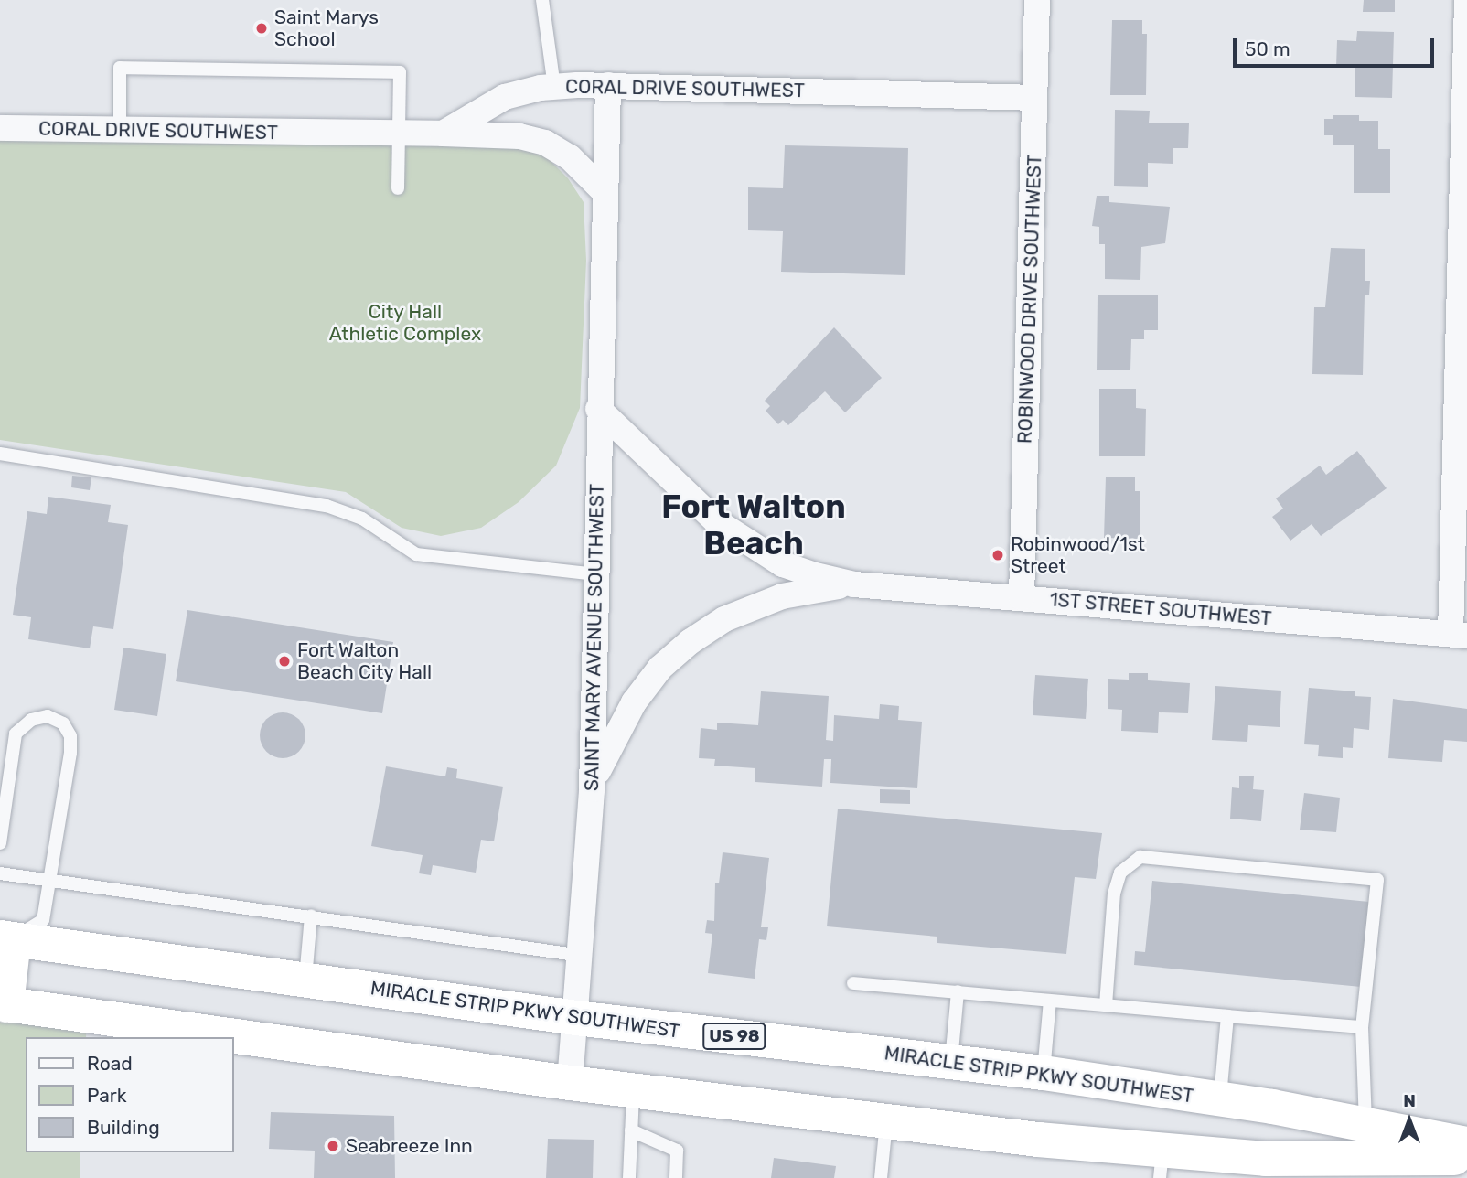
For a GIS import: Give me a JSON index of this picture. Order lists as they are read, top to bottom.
{
  "streets": {
    "highway": ["MIRACLE STRIP PKWY SOUTHWEST", "US 98"],
    "street": [
      "CORAL DRIVE SOUTHWEST",
      "ROBINWOOD DRIVE SOUTHWEST",
      "1ST STREET SOUTHWEST",
      "SAINT MARY AVENUE SOUTHWEST"
    ]
  },
  "crossings": [
    ["CORAL DRIVE SOUTHWEST", "ROBINWOOD DRIVE SOUTHWEST"],
    ["CORAL DRIVE SOUTHWEST", "SAINT MARY AVENUE SOUTHWEST"],
    ["ROBINWOOD DRIVE SOUTHWEST", "1ST STREET SOUTHWEST"],
    ["1ST STREET SOUTHWEST", "SAINT MARY AVENUE SOUTHWEST"],
    ["SAINT MARY AVENUE SOUTHWEST", "MIRACLE STRIP PKWY SOUTHWEST"]
  ],
  "districts": ["Fort Walton Beach"],
  "parks": ["City Hall Athletic Complex"],
  "places": [
    "Saint Marys School",
    "Robinwood/1st Street",
    "Fort Walton Beach City Hall",
    "Seabreeze Inn"
  ],
  "legend": ["Road", "Park", "Building"],
  "scale_bar": "50 m",
  "north": "top"
}
